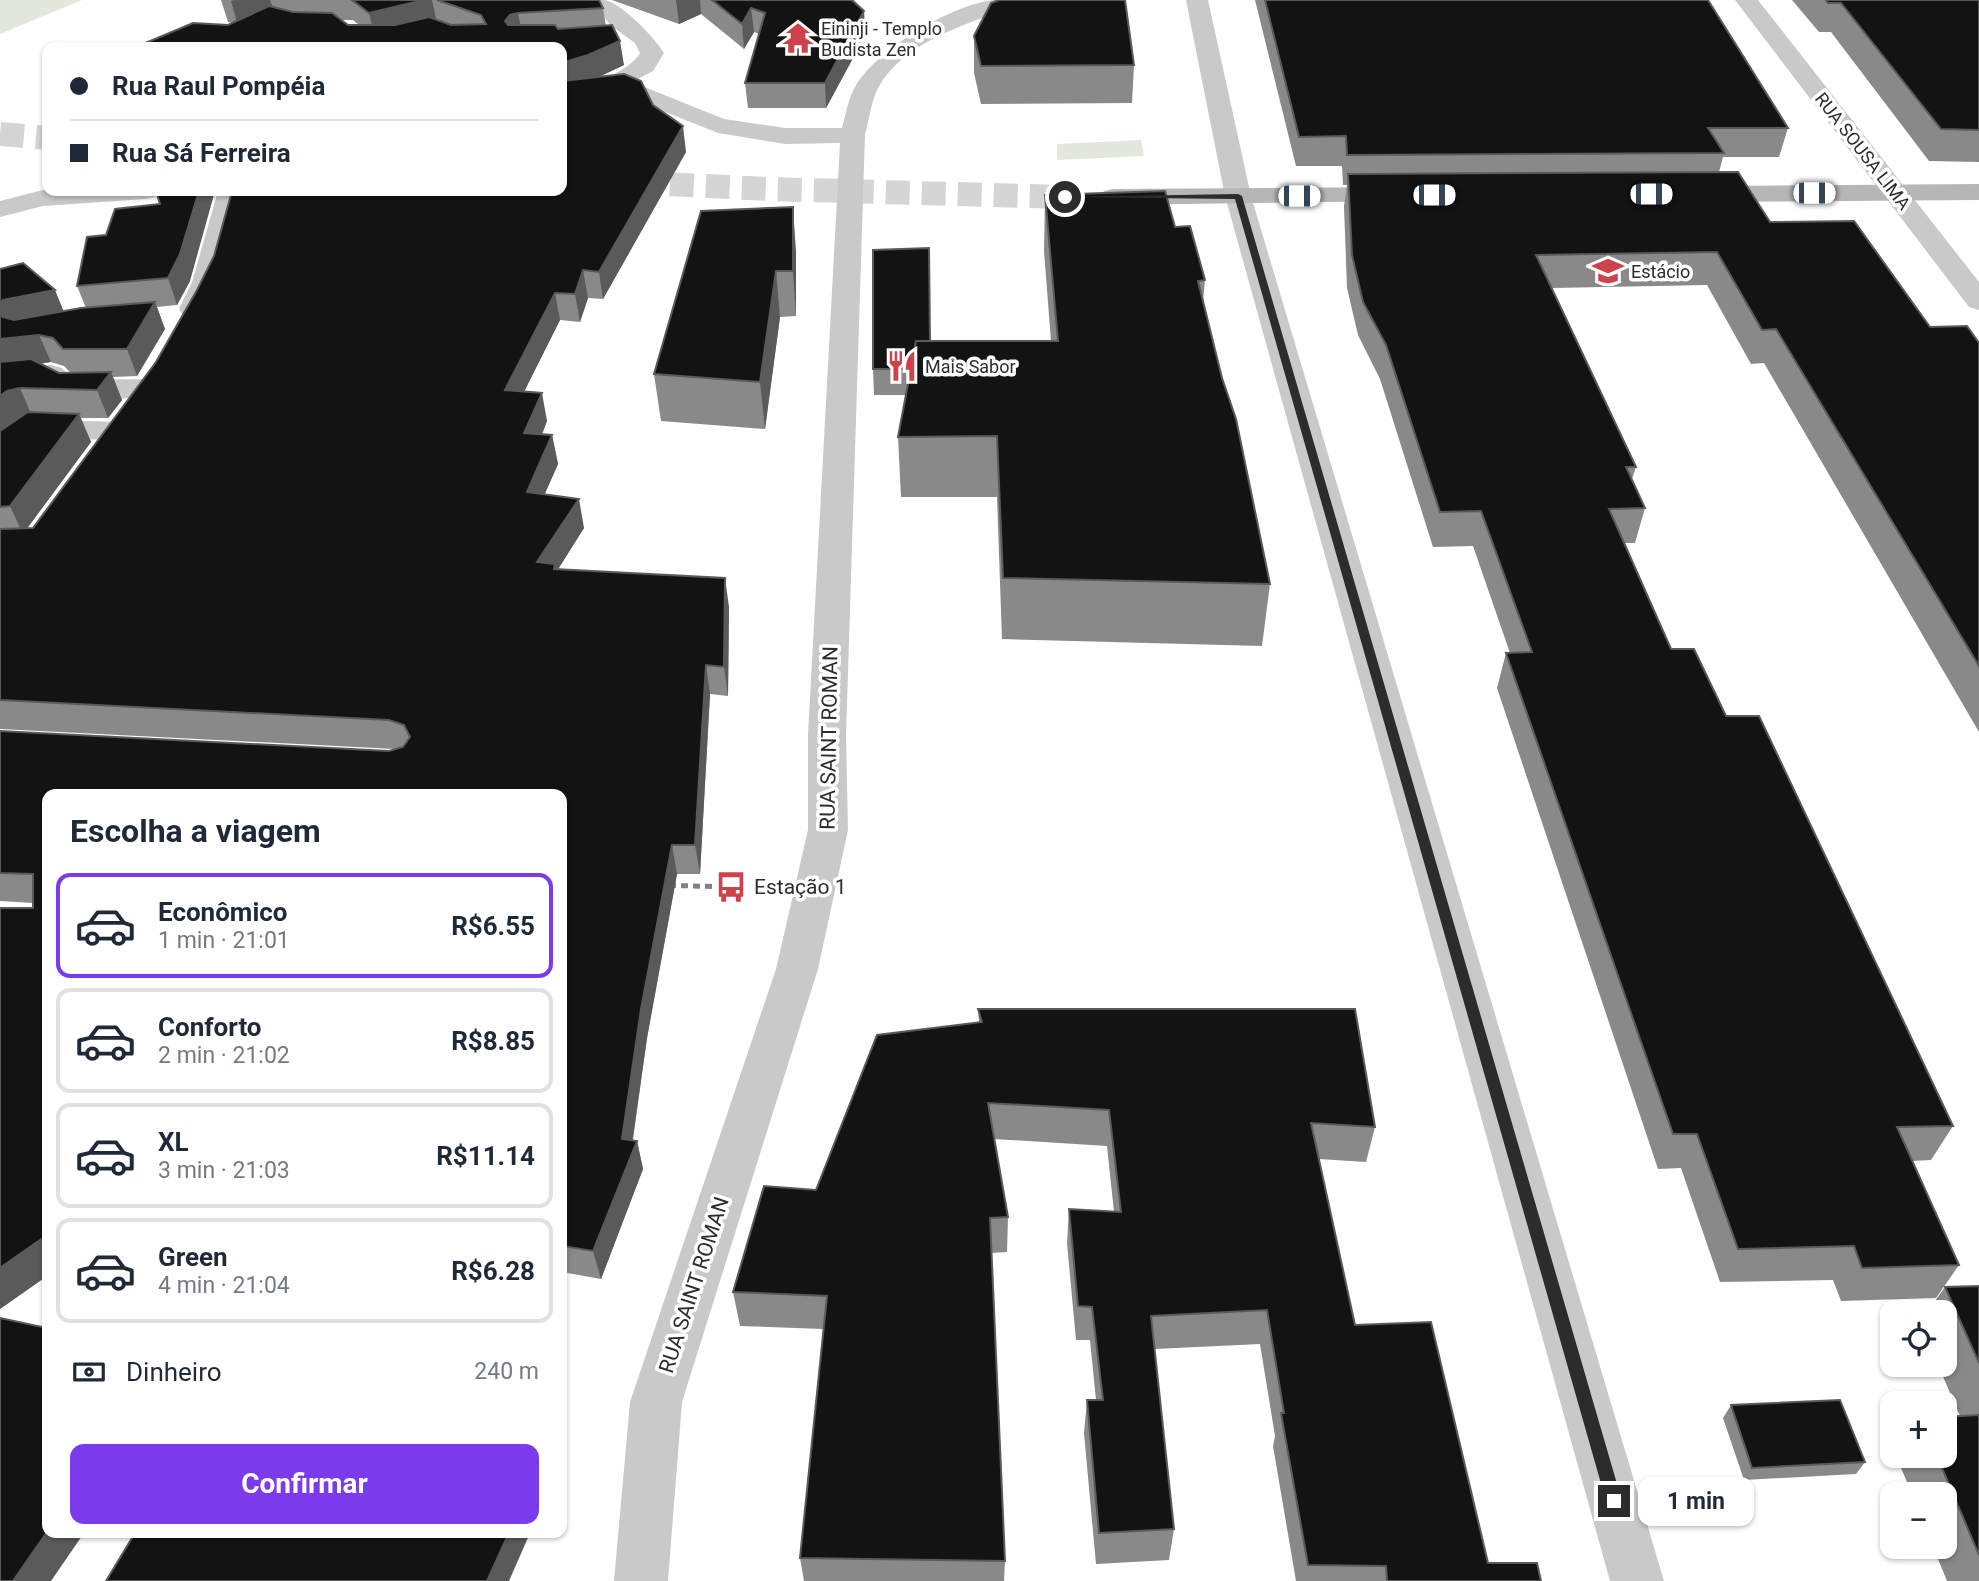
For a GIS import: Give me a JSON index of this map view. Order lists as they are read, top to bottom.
{
  "streets": {
    "street": ["RUA SOUSA LIMA", "RUA SAINT ROMAN"]
  },
  "places": {
    "temple": ["Eininji - Templo Budista Zen"],
    "school or university": ["Estácio"],
    "restaurant": ["Mais Sabor"],
    "bus stop": ["Estação 1"]
  },
  "page": {
    "banner": ["Rua Raul Pompéia", "Rua Sá Ferreira"],
    "heading": "Escolha a viagem",
    "list": [
      {
        "name": "Econômico",
        "note": "1 min · 21:01",
        "value": "R$6.55"
      },
      {
        "name": "Conforto",
        "note": "2 min · 21:02",
        "value": "R$8.85"
      },
      {
        "name": "XL",
        "note": "3 min · 21:03",
        "value": "R$11.14"
      },
      {
        "name": "Green",
        "note": "4 min · 21:04",
        "value": "R$6.28"
      }
    ],
    "map_buttons": ["+", "−"],
    "pay": ["Dinheiro", "240 m"],
    "buttons": "Confirmar",
    "bubble": "1 min"
  }
}
